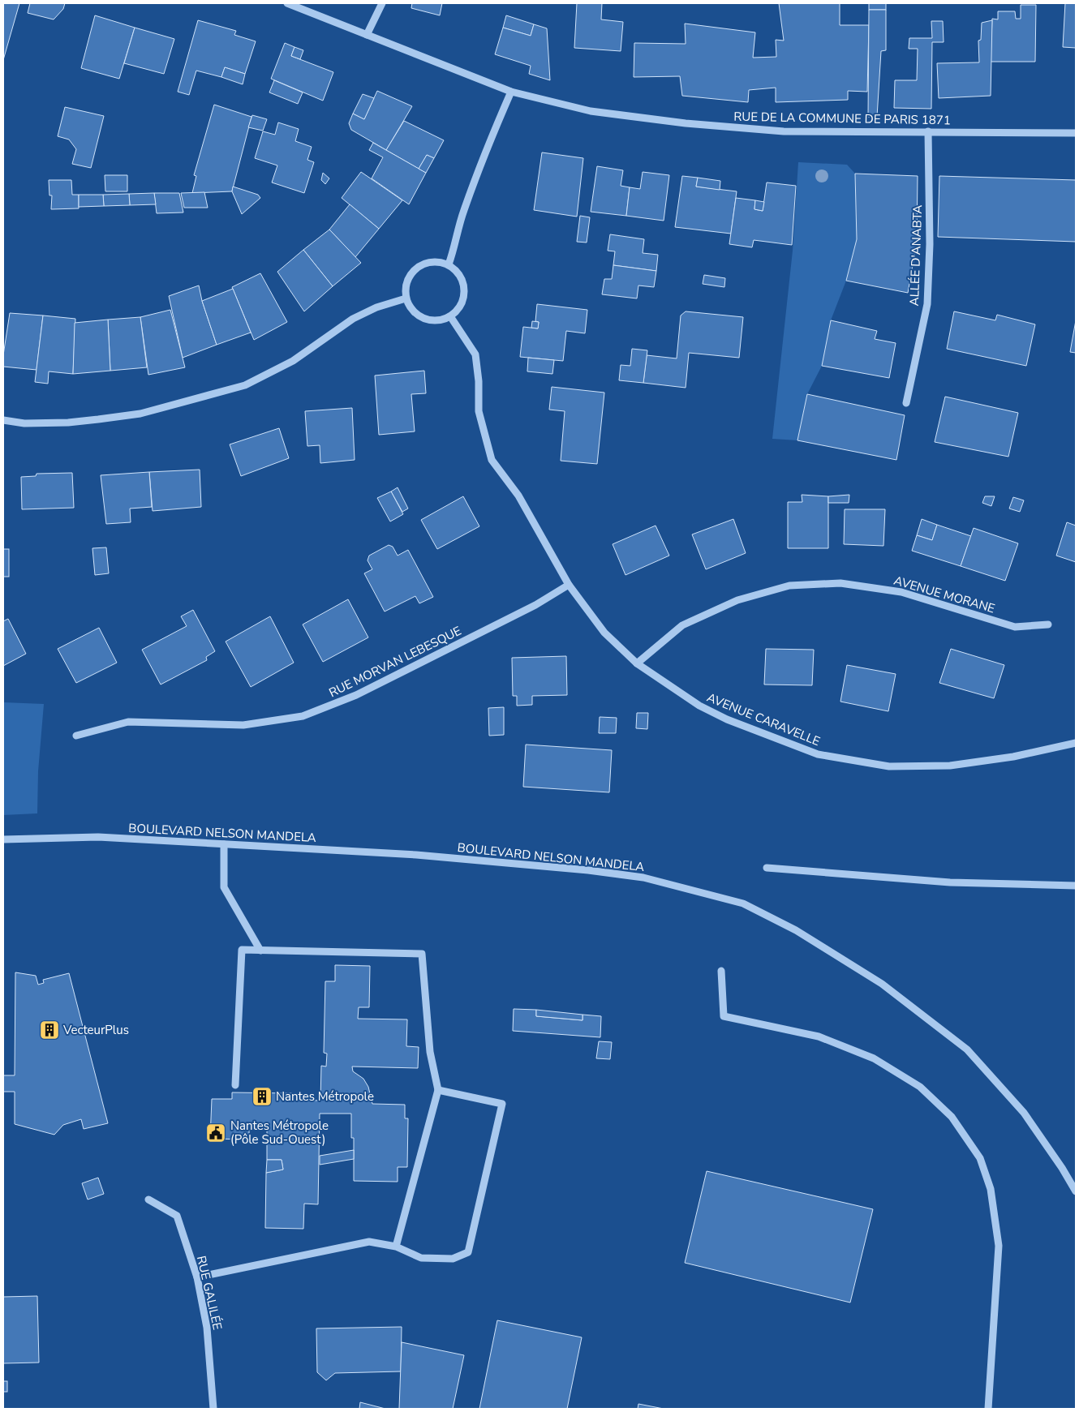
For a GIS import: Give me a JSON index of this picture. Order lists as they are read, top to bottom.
{
  "streets": {
    "street": [
      "RUE DE LA COMMUNE DE PARIS 1871",
      "ALLÉE D'ANABTA",
      "AVENUE MORANE",
      "RUE MORVAN LEBESQUE",
      "AVENUE CARAVELLE",
      "BOULEVARD NELSON MANDELA",
      "RUE GALILÉE"
    ]
  },
  "crossings": [
    ["RUE DE LA COMMUNE DE PARIS 1871", "ALLÉE D'ANABTA"],
    ["AVENUE MORANE", "AVENUE CARAVELLE"],
    ["RUE MORVAN LEBESQUE", "AVENUE CARAVELLE"]
  ],
  "places": {
    "building": ["VecteurPlus", "Nantes Métropole"],
    "public building": ["Nantes Métropole (Pôle Sud-Ouest)"]
  }
}
